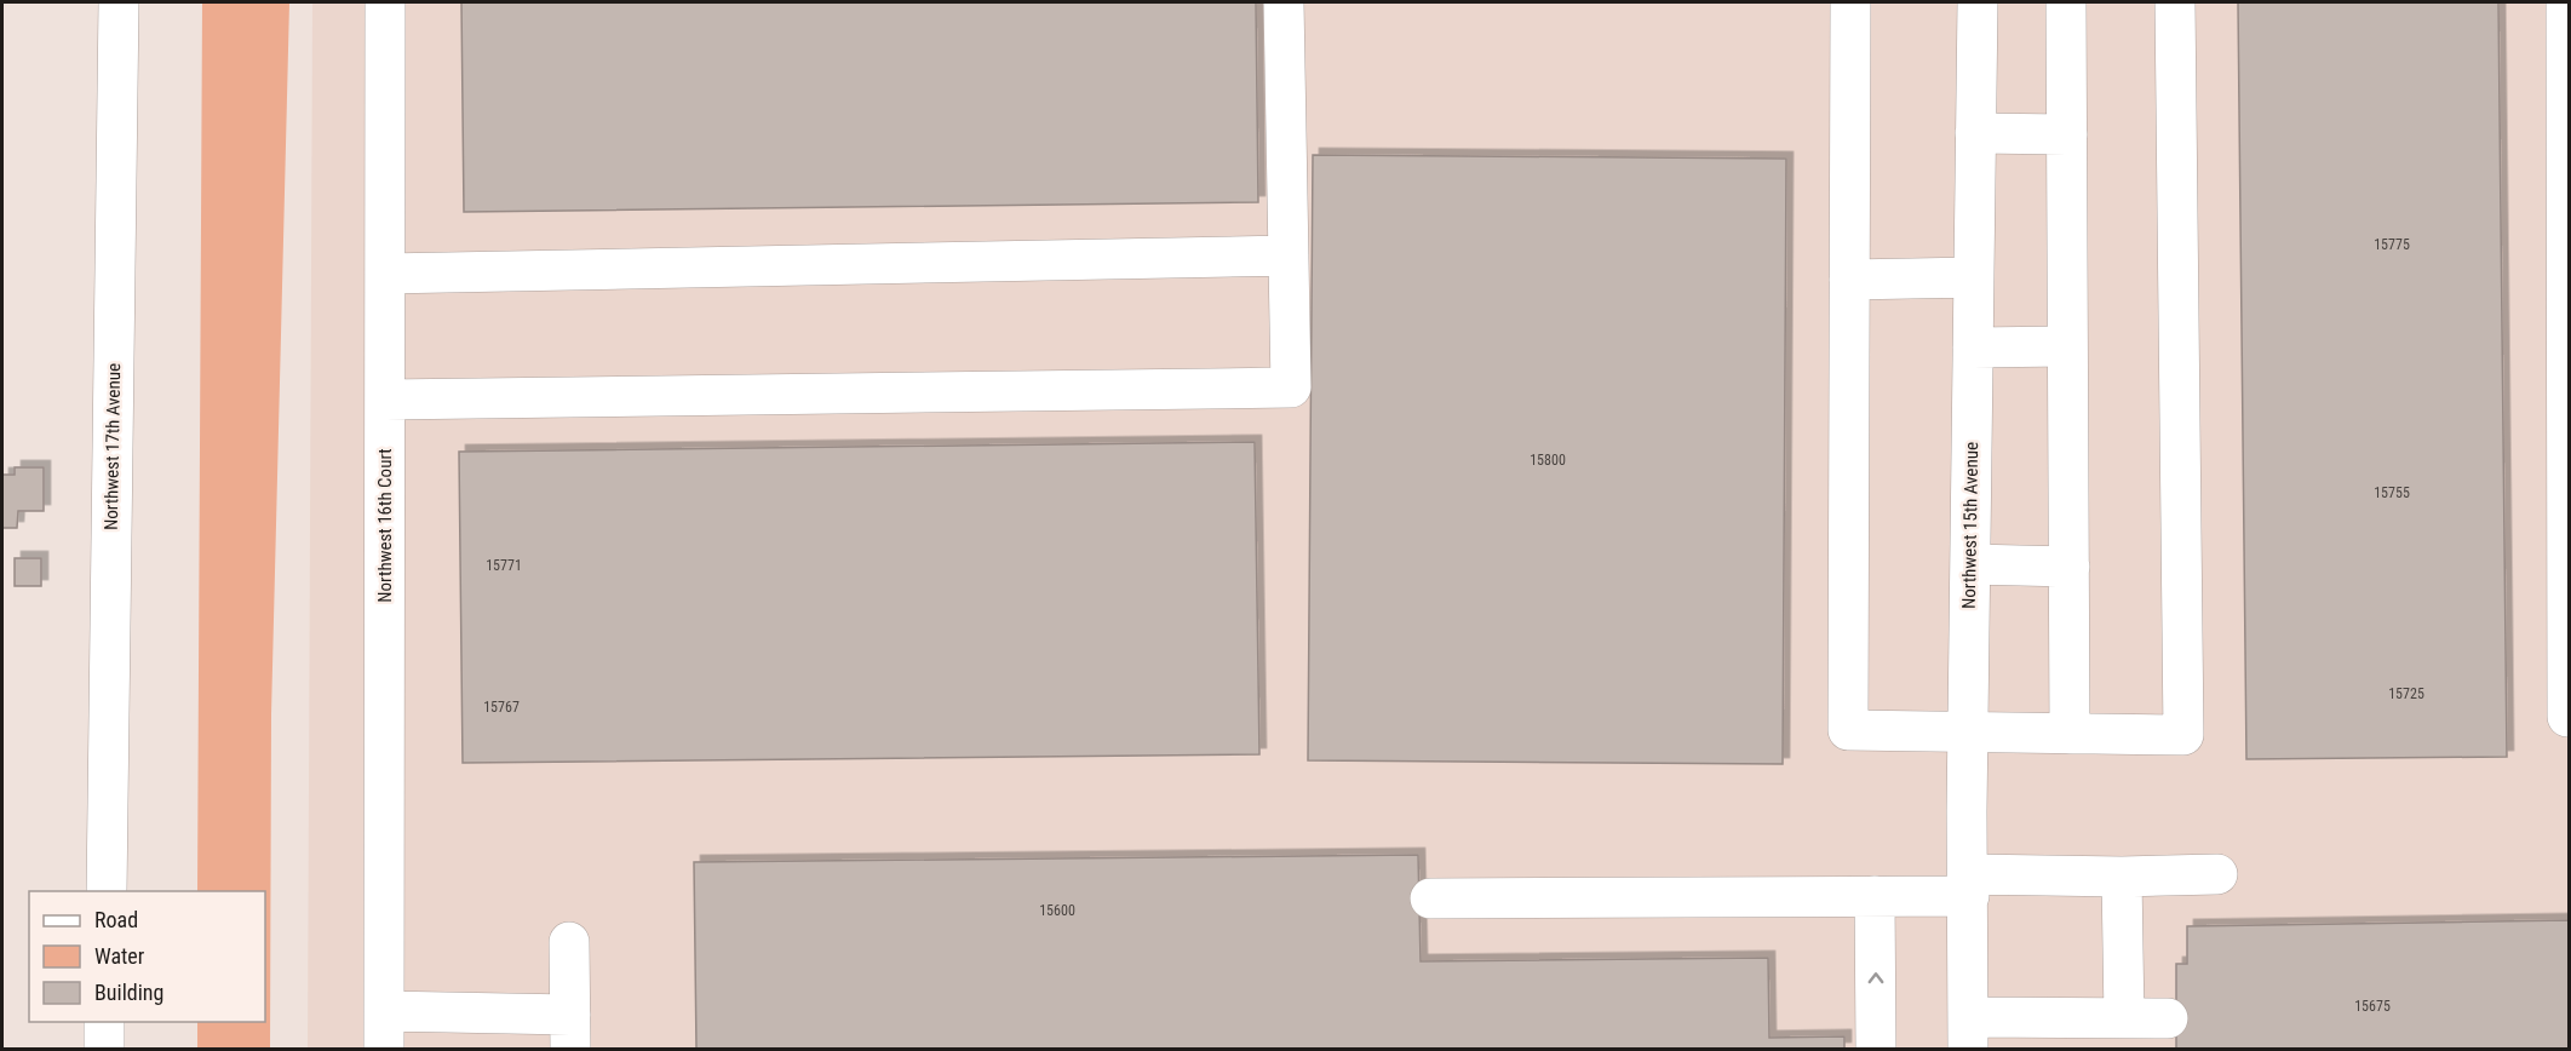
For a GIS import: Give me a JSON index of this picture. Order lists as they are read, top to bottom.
{
  "streets": {
    "street": ["Northwest 17th Avenue", "Northwest 16th Court", "Northwest 15th Avenue"]
  },
  "house_numbers": [
    "15775",
    "15800",
    "15755",
    "15771",
    "15725",
    "15767",
    "15600",
    "15675"
  ],
  "legend": ["Road", "Water", "Building"]
}
